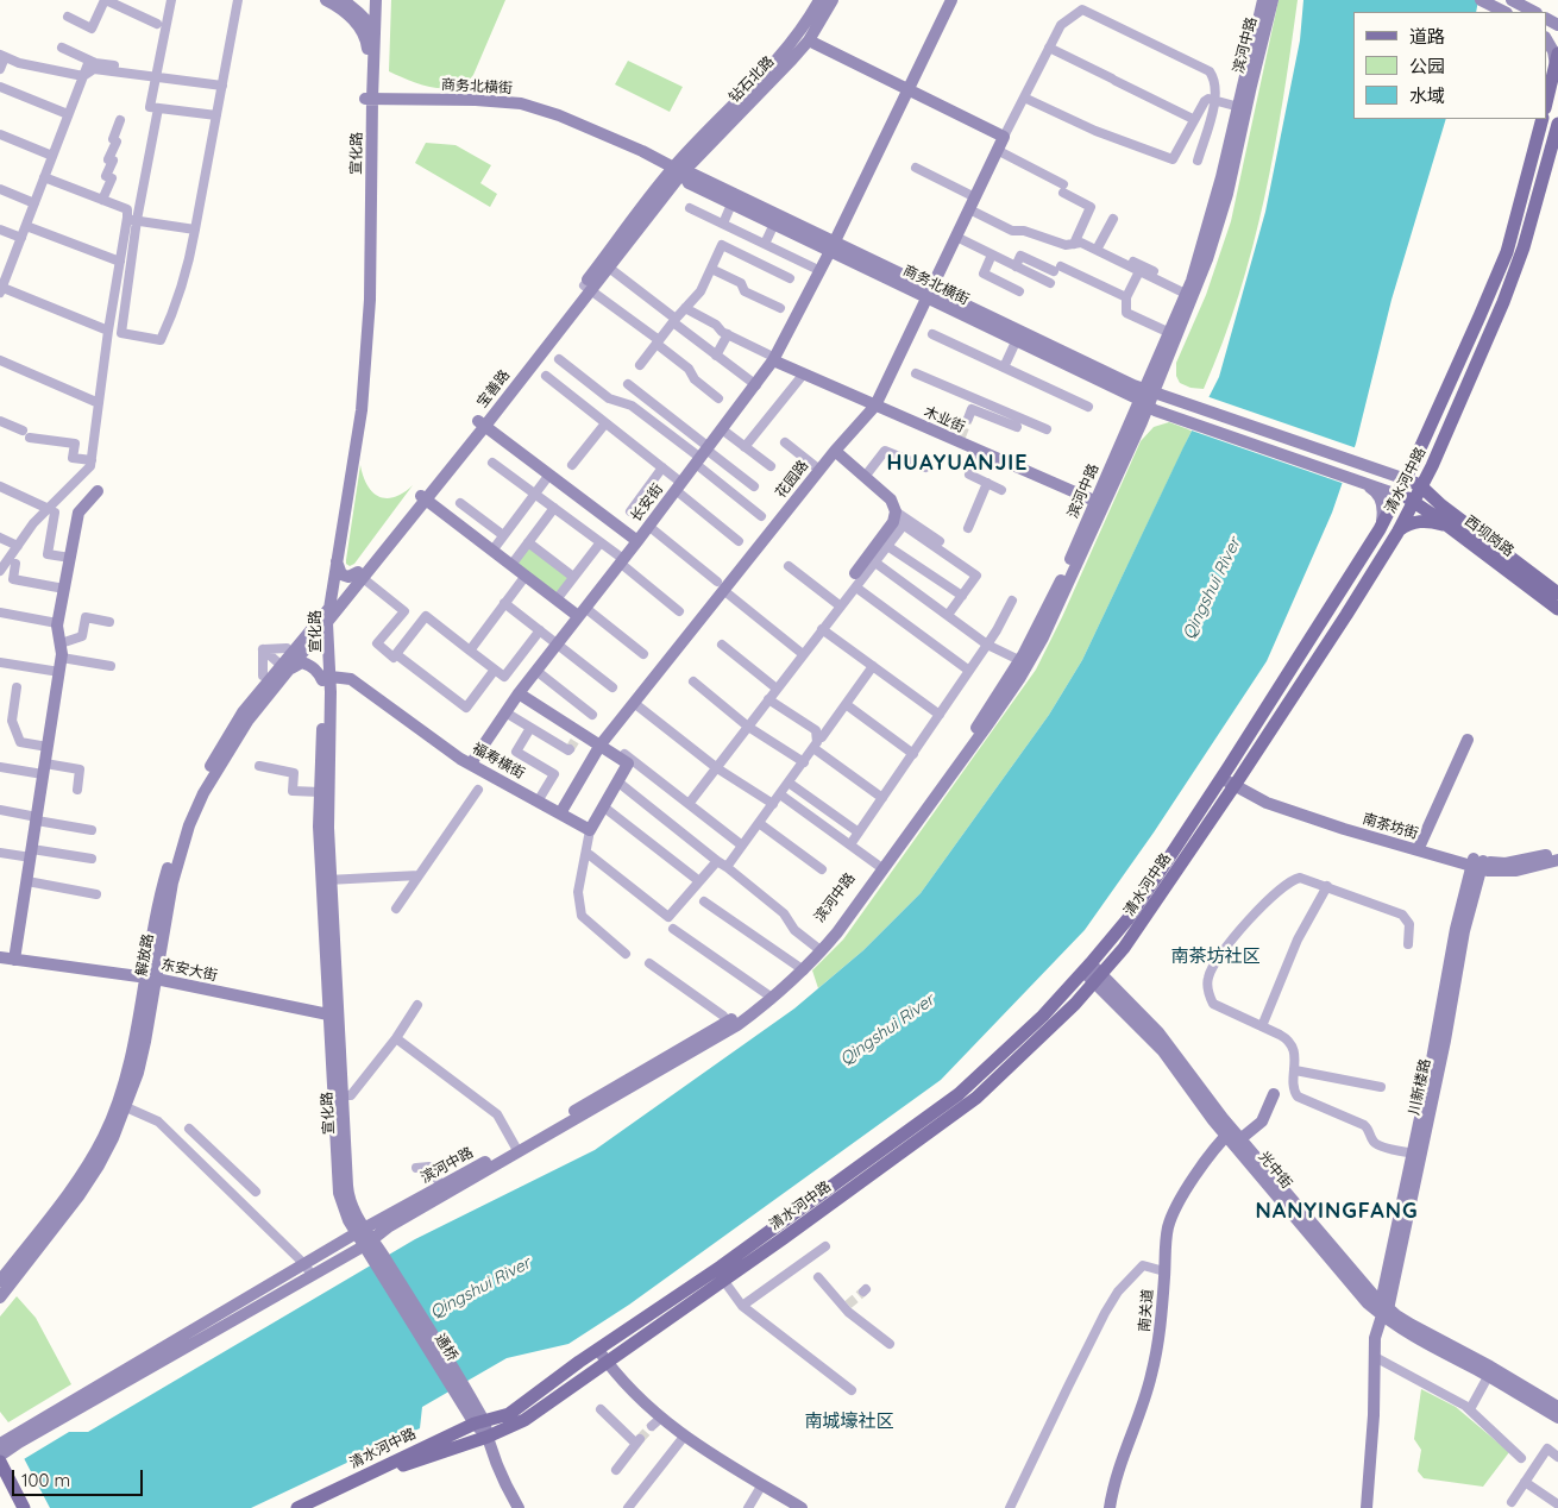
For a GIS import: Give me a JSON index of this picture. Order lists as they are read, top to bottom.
{
  "streets": {
    "main road": [
      "滨河中路",
      "钻石北路",
      "商务北横街",
      "宣化路",
      "宝善路",
      "木业街",
      "花园路",
      "清水河中路",
      "长安街",
      "西坝岗路",
      "福寿横街",
      "南茶坊街",
      "解放路",
      "东安大街",
      "川新楼路",
      "光中街",
      "南关道",
      "通桥"
    ]
  },
  "crossings": [
    ["滨河中路", "商务北横街"],
    ["滨河中路", "宣化路"],
    ["滨河中路", "木业街"],
    ["滨河中路", "通桥"],
    ["钻石北路", "商务北横街"],
    ["钻石北路", "宝善路"],
    ["商务北横街", "宣化路"],
    ["商务北横街", "宝善路"],
    ["商务北横街", "花园路"],
    ["商务北横街", "长安街"],
    ["宣化路", "宝善路"],
    ["宣化路", "福寿横街"],
    ["宣化路", "解放路"],
    ["宣化路", "东安大街"],
    ["宣化路", "通桥"],
    ["宝善路", "解放路"],
    ["木业街", "花园路"],
    ["木业街", "长安街"],
    ["花园路", "福寿横街"],
    ["清水河中路", "西坝岗路"],
    ["清水河中路", "南茶坊街"],
    ["清水河中路", "光中街"],
    ["长安街", "福寿横街"],
    ["福寿横街", "解放路"],
    ["南茶坊街", "川新楼路"],
    ["解放路", "东安大街"],
    ["川新楼路", "光中街"],
    ["光中街", "南关道"]
  ],
  "districts": [
    "HUAYUANJIE",
    "南茶坊社区",
    "NANYINGFANG",
    "南城壕社区"
  ],
  "water": ["Qingshui River"],
  "legend": ["道路", "公园", "水域"],
  "scale_bar": "100 m"
}
